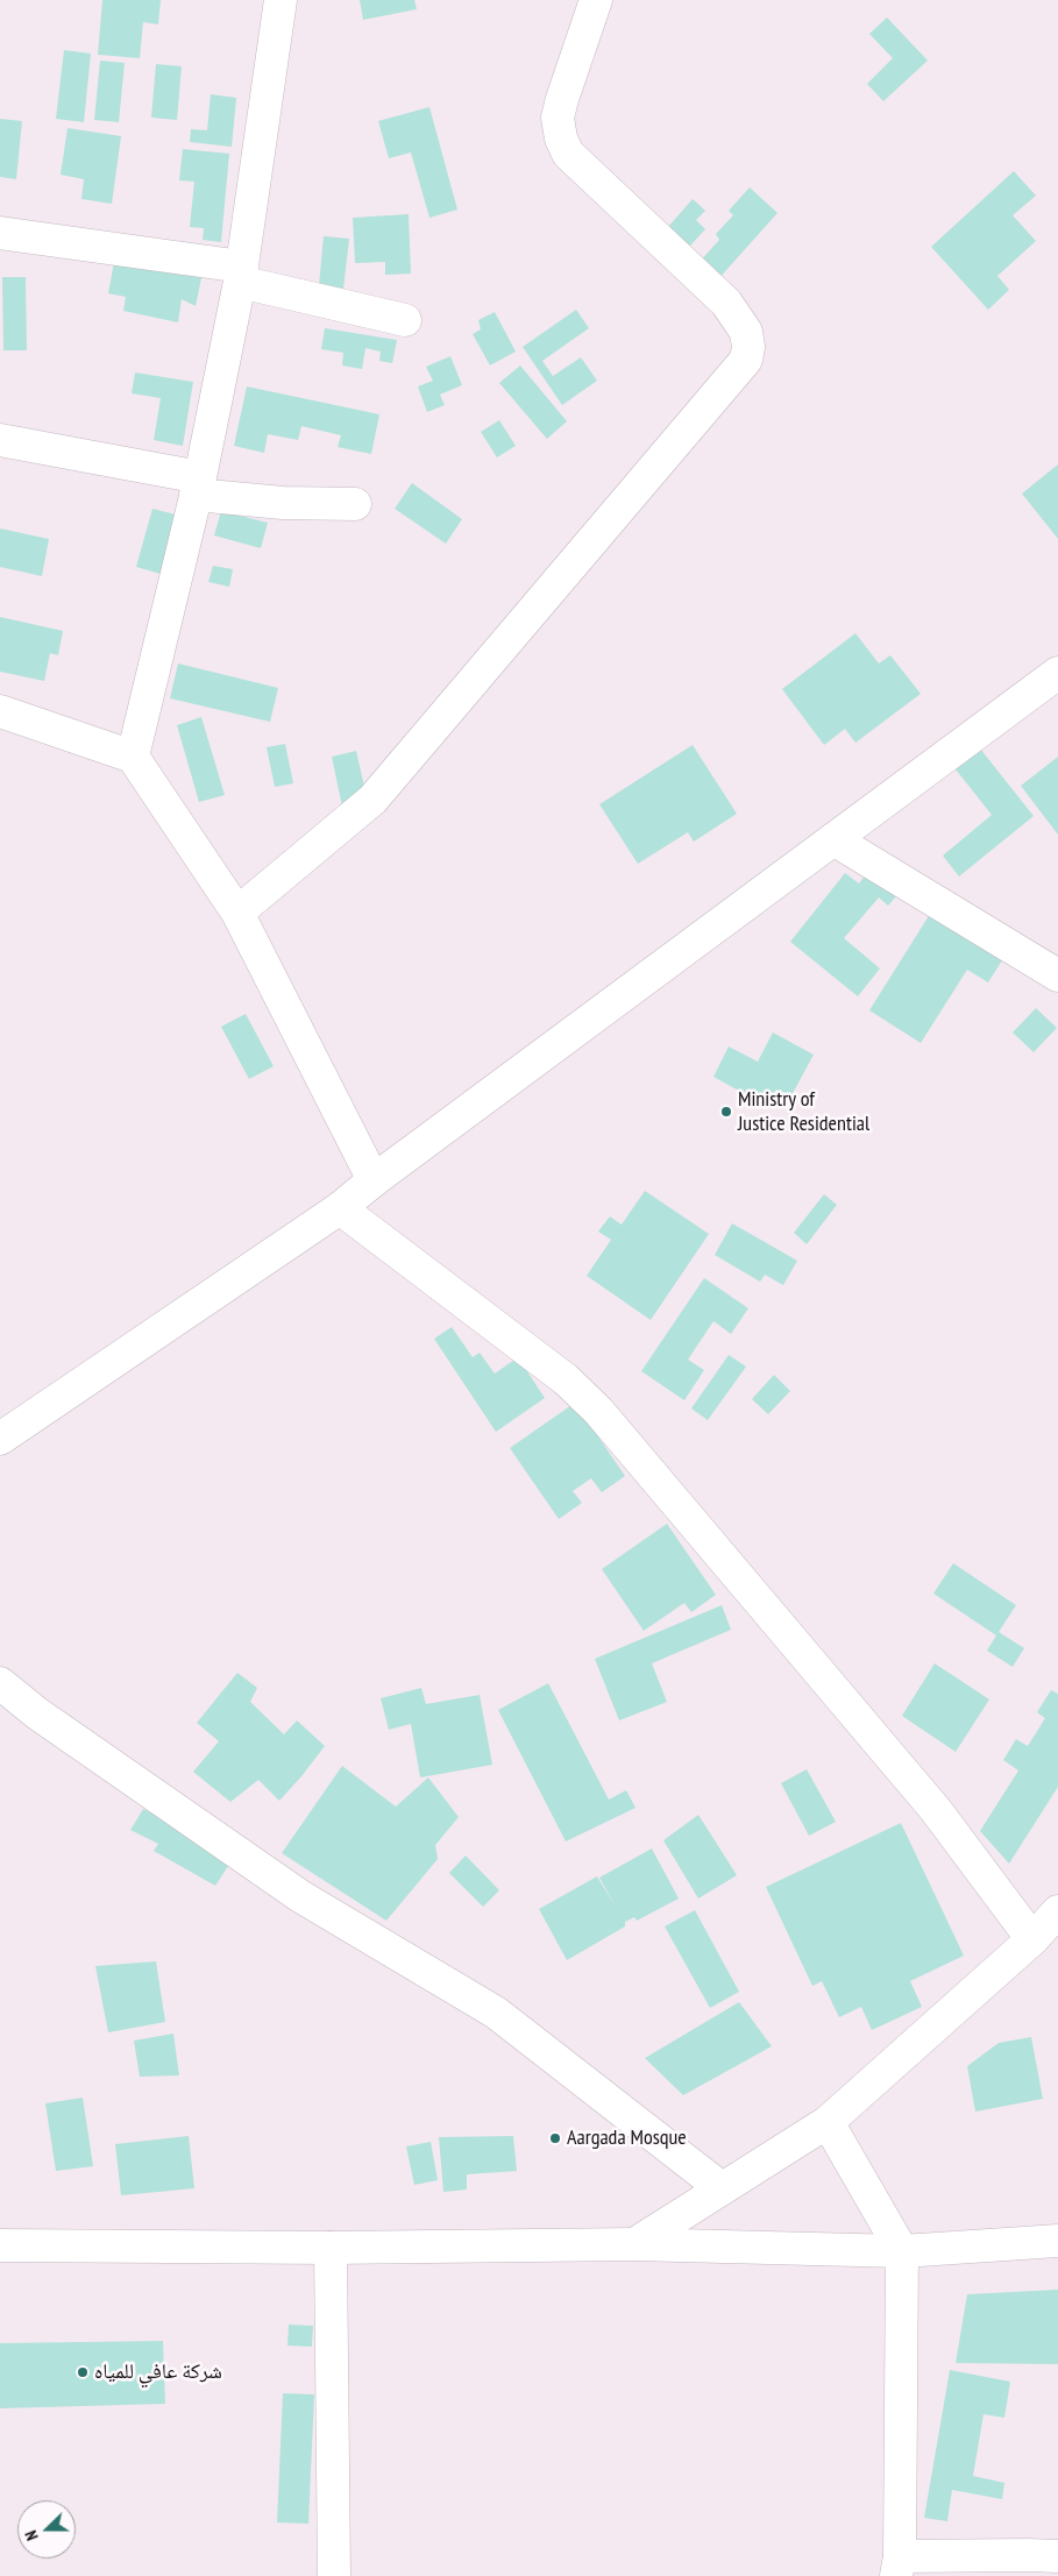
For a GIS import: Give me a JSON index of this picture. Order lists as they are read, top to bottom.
{
  "places": ["Ministry of Justice Residential", "Aargada Mosque", "شركة عافي للمياه"],
  "north": "left"
}
